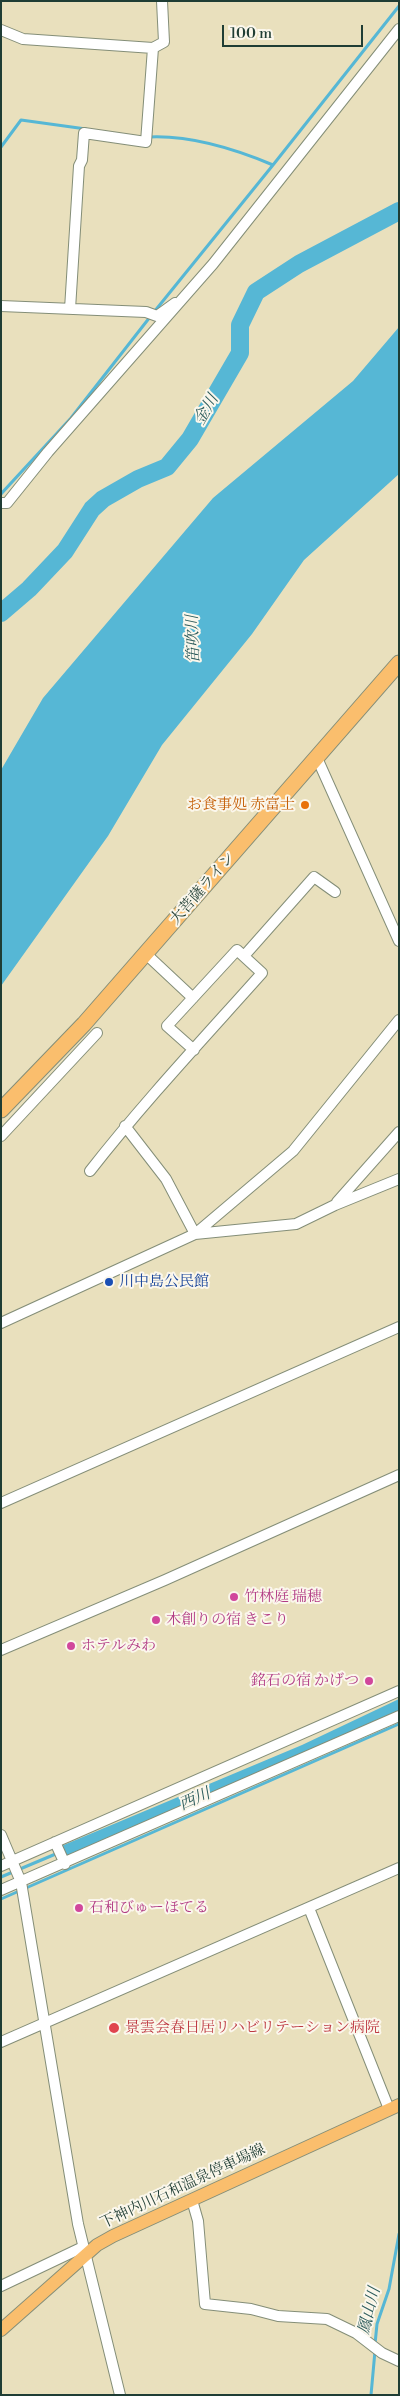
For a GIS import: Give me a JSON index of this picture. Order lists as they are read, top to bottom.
{
  "streets": {
    "highway": ["大菩薩ライン"],
    "main road": ["下神内川石和温泉停車場線"]
  },
  "water": [
    "金川",
    "笛吹川",
    "西川",
    "鳳山川"
  ],
  "places": [
    "お食事処 赤富士",
    "川中島公民館",
    "竹林庭 瑞穂",
    "木創りの宿 きこり",
    "ホテルみわ",
    "銘石の宿 かげつ",
    "石和びゅーほてる",
    "景雲会春日居リハビリテーション病院"
  ],
  "scale_bar": "100 m"
}
